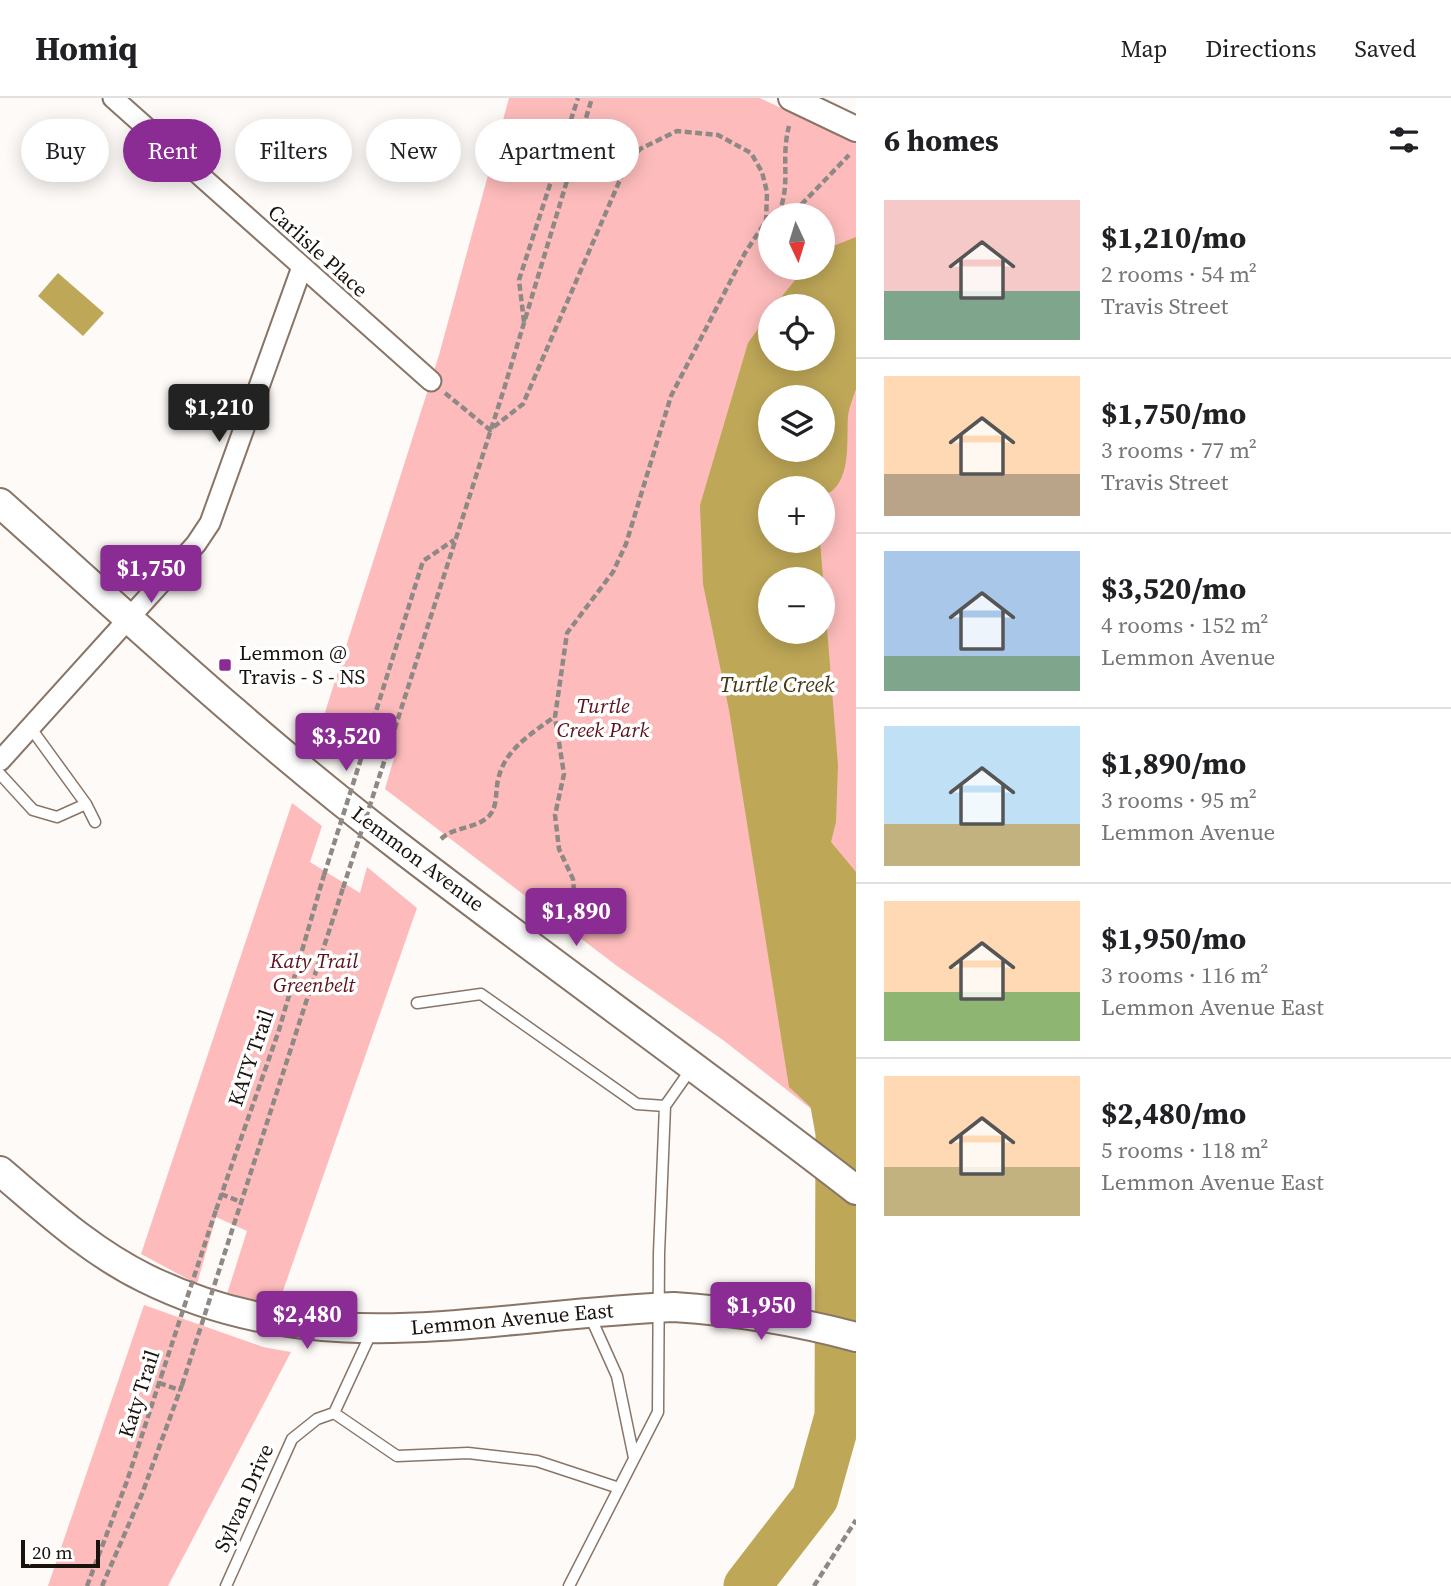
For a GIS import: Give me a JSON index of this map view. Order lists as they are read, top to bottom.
{
  "streets": {
    "main road": ["Lemmon Avenue", "Lemmon Avenue East"],
    "street": ["Carlisle Place"],
    "lane": ["Sylvan Drive"],
    "path": ["KATY Trail", "Katy Trail"]
  },
  "crossings": [
    ["KATY Trail", "Katy Trail"]
  ],
  "water": ["Turtle Creek"],
  "parks": ["Turtle Creek Park", "Katy Trail Greenbelt"],
  "places": {
    "transit": ["Lemmon @ Travis - S - NS"]
  },
  "scale_bar": "20 m",
  "north": "bottom",
  "page": {
    "header": "Homiq",
    "nav": ["Map", "Directions", "Saved"],
    "heading": "6 homes",
    "chip": [
      "Buy",
      "Rent",
      "Filters",
      "New",
      "Apartment"
    ],
    "list": [
      {
        "name": "$1,210/mo",
        "note": "2 rooms · 54 m² · Travis Street"
      },
      {
        "name": "$1,750/mo",
        "note": "3 rooms · 77 m² · Travis Street"
      },
      {
        "name": "$3,520/mo",
        "note": "4 rooms · 152 m² · Lemmon Avenue"
      },
      {
        "name": "$1,890/mo",
        "note": "3 rooms · 95 m² · Lemmon Avenue"
      },
      {
        "name": "$1,950/mo",
        "note": "3 rooms · 116 m² · Lemmon Avenue East"
      },
      {
        "name": "$2,480/mo",
        "note": "5 rooms · 118 m² · Lemmon Avenue East"
      }
    ],
    "map_buttons": ["+", "−"],
    "price": [
      "$1,210",
      "$1,750",
      "$3,520",
      "$1,890",
      "$1,950",
      "$2,480"
    ],
    "scale": "20 m"
  }
}
